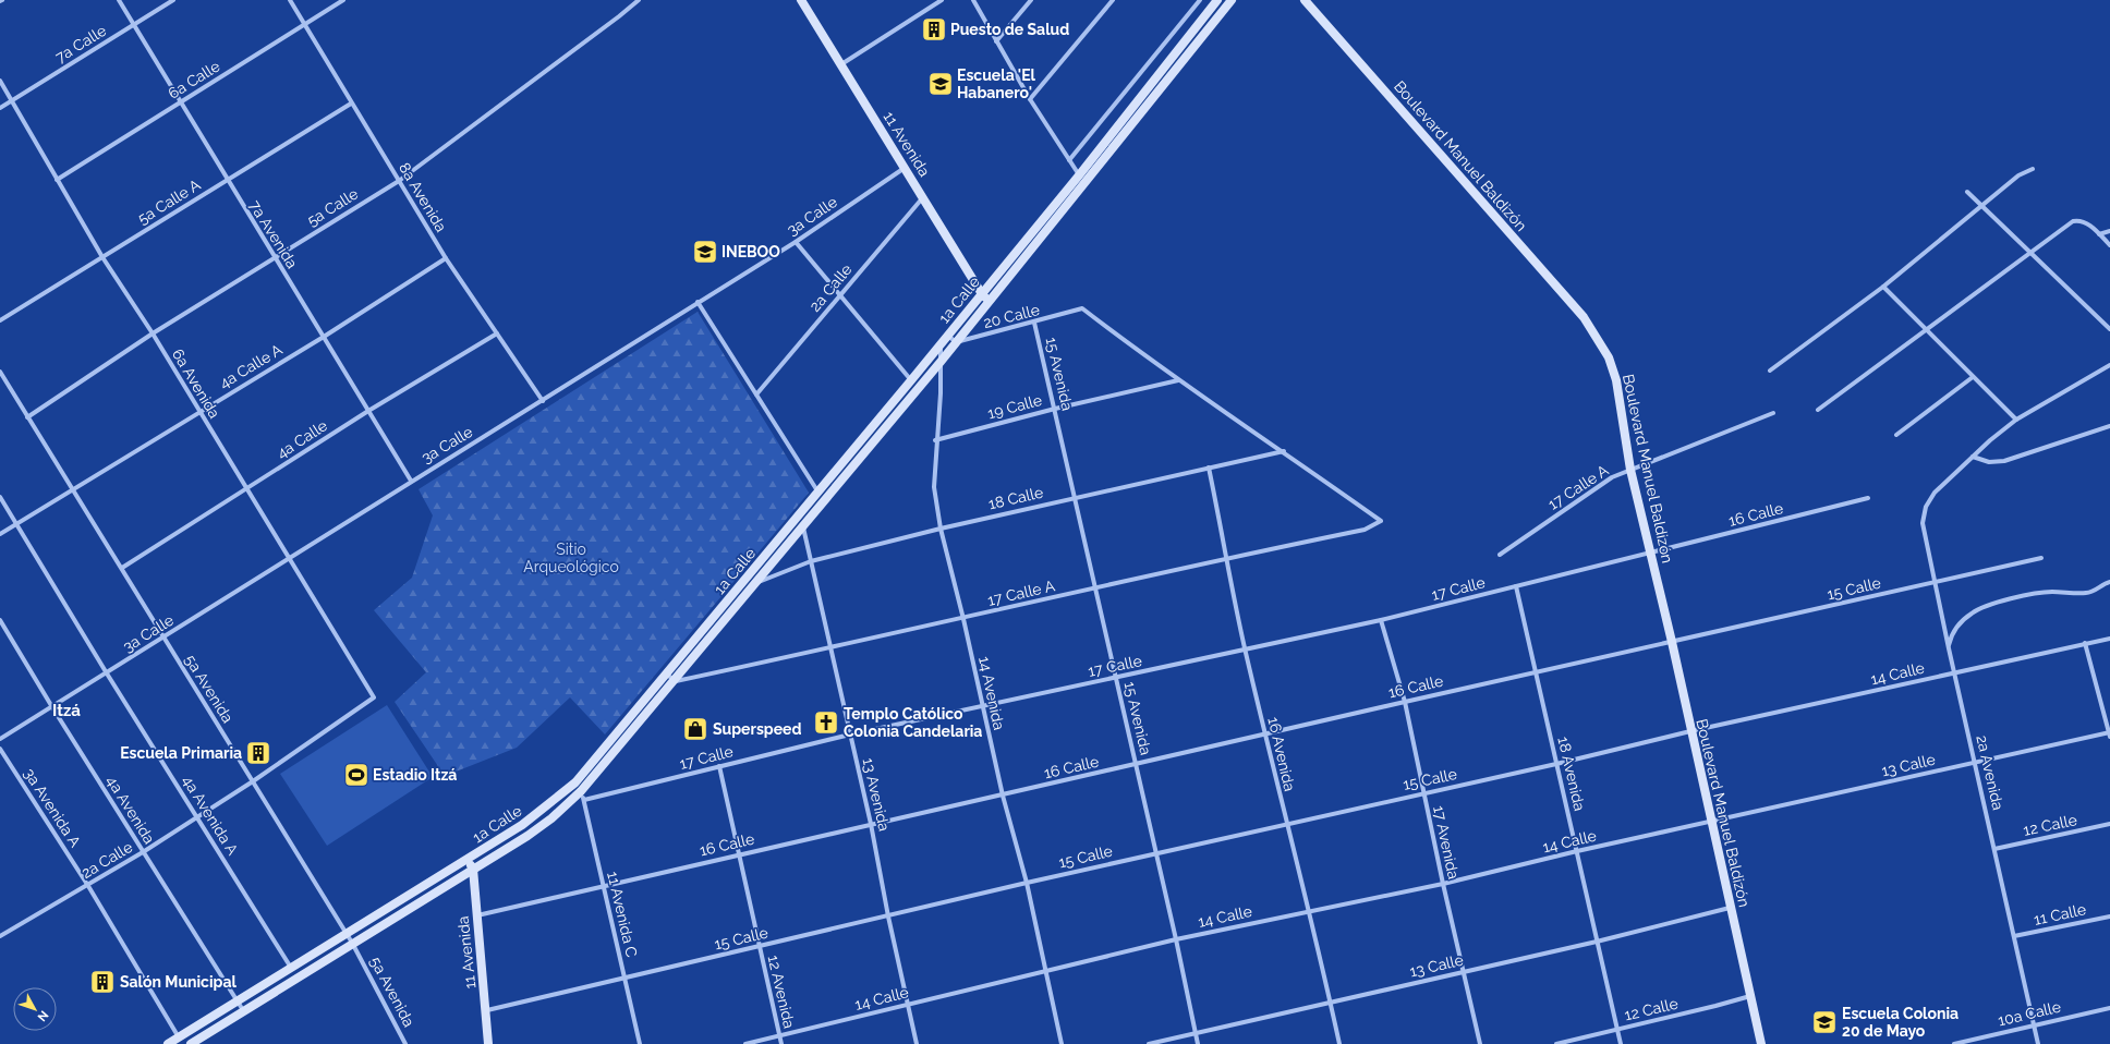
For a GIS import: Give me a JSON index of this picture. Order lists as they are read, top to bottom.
{
  "streets": {
    "main road": ["11 Avenida", "Boulevard Manuel Baldizón", "1a Calle"],
    "street": [
      "7a Calle",
      "6a Calle",
      "8a Avenida",
      "5a Calle A",
      "5a Calle",
      "3a Calle",
      "7a Avenida",
      "2a Calle",
      "20 Calle",
      "4a Calle A",
      "15 Avenida",
      "6a Avenida",
      "19 Calle",
      "4a Calle",
      "17 Calle A",
      "18 Calle",
      "16 Calle",
      "17 Calle",
      "15 Calle",
      "14 Calle",
      "5a Avenida",
      "14 Avenida",
      "16 Avenida",
      "13 Calle",
      "2a Avenida",
      "18 Avenida",
      "13 Avenida",
      "3a Avenida A",
      "4a Avenida",
      "4a Avenida A",
      "12 Calle",
      "17 Avenida",
      "11 Avenida C",
      "11 Calle",
      "12 Avenida",
      "10a Calle"
    ]
  },
  "crossings": [
    ["7a Calle", "7a Avenida"],
    ["7a Calle", "6a Avenida"],
    ["6a Calle", "8a Avenida"],
    ["6a Calle", "7a Avenida"],
    ["6a Calle", "6a Avenida"],
    ["11 Avenida", "3a Calle"],
    ["11 Avenida", "2a Calle"],
    ["11 Avenida", "1a Calle"],
    ["11 Avenida", "16 Calle"],
    ["11 Avenida", "15 Calle"],
    ["Boulevard Manuel Baldizón", "17 Calle A"],
    ["Boulevard Manuel Baldizón", "16 Calle"],
    ["Boulevard Manuel Baldizón", "17 Calle"],
    ["Boulevard Manuel Baldizón", "15 Calle"],
    ["Boulevard Manuel Baldizón", "14 Calle"],
    ["Boulevard Manuel Baldizón", "13 Calle"],
    ["Boulevard Manuel Baldizón", "12 Calle"],
    ["8a Avenida", "5a Calle A"],
    ["8a Avenida", "5a Calle"],
    ["8a Avenida", "3a Calle"],
    ["8a Avenida", "4a Calle A"],
    ["8a Avenida", "4a Calle"],
    ["5a Calle A", "7a Avenida"],
    ["5a Calle A", "6a Avenida"],
    ["5a Calle", "7a Avenida"],
    ["5a Calle", "6a Avenida"],
    ["5a Calle", "5a Avenida"],
    ["3a Calle", "7a Avenida"],
    ["3a Calle", "6a Avenida"],
    ["3a Calle", "5a Avenida"],
    ["3a Calle", "4a Avenida"],
    ["3a Calle", "4a Avenida A"],
    ["7a Avenida", "4a Calle A"],
    ["7a Avenida", "4a Calle"],
    ["2a Calle", "6a Avenida"],
    ["2a Calle", "5a Avenida"],
    ["2a Calle", "3a Avenida A"],
    ["2a Calle", "4a Avenida"],
    ["2a Calle", "4a Avenida A"],
    ["1a Calle", "20 Calle"],
    ["1a Calle", "17 Calle A"],
    ["1a Calle", "18 Calle"],
    ["1a Calle", "17 Calle"],
    ["1a Calle", "5a Avenida"],
    ["1a Calle", "14 Avenida"],
    ["1a Calle", "13 Avenida"],
    ["1a Calle", "3a Avenida A"],
    ["1a Calle", "4a Avenida"],
    ["1a Calle", "4a Avenida A"],
    ["1a Calle", "11 Avenida C"],
    ["20 Calle", "15 Avenida"],
    ["20 Calle", "19 Calle"],
    ["4a Calle A", "6a Avenida"],
    ["4a Calle A", "5a Avenida"],
    ["4a Calle A", "4a Avenida A"],
    ["15 Avenida", "19 Calle"],
    ["15 Avenida", "17 Calle A"],
    ["15 Avenida", "18 Calle"],
    ["15 Avenida", "16 Calle"],
    ["15 Avenida", "17 Calle"],
    ["15 Avenida", "15 Calle"],
    ["15 Avenida", "14 Calle"],
    ["15 Avenida", "13 Calle"],
    ["6a Avenida", "4a Calle"],
    ["19 Calle", "14 Avenida"],
    ["4a Calle", "5a Avenida"],
    ["17 Calle A", "18 Calle"],
    ["17 Calle A", "14 Avenida"],
    ["17 Calle A", "16 Avenida"],
    ["17 Calle A", "13 Avenida"],
    ["18 Calle", "14 Avenida"],
    ["18 Calle", "16 Avenida"],
    ["18 Calle", "13 Avenida"],
    ["16 Calle", "17 Calle"],
    ["16 Calle", "15 Calle"],
    ["16 Calle", "14 Avenida"],
    ["16 Calle", "16 Avenida"],
    ["16 Calle", "18 Avenida"],
    ["16 Calle", "13 Avenida"],
    ["16 Calle", "17 Avenida"],
    ["16 Calle", "11 Avenida C"],
    ["16 Calle", "12 Avenida"],
    ["17 Calle", "14 Avenida"],
    ["17 Calle", "16 Avenida"],
    ["17 Calle", "18 Avenida"],
    ["17 Calle", "13 Avenida"],
    ["17 Calle", "17 Avenida"],
    ["17 Calle", "11 Avenida C"],
    ["17 Calle", "12 Avenida"],
    ["15 Calle", "14 Calle"],
    ["15 Calle", "14 Avenida"],
    ["15 Calle", "16 Avenida"],
    ["15 Calle", "2a Avenida"],
    ["15 Calle", "18 Avenida"],
    ["15 Calle", "13 Avenida"],
    ["15 Calle", "17 Avenida"],
    ["15 Calle", "11 Avenida C"],
    ["15 Calle", "12 Avenida"],
    ["14 Calle", "14 Avenida"],
    ["14 Calle", "16 Avenida"],
    ["14 Calle", "13 Calle"],
    ["14 Calle", "2a Avenida"],
    ["14 Calle", "18 Avenida"],
    ["14 Calle", "13 Avenida"],
    ["14 Calle", "17 Avenida"],
    ["14 Calle", "12 Avenida"],
    ["16 Avenida", "13 Calle"],
    ["13 Calle", "2a Avenida"],
    ["13 Calle", "18 Avenida"],
    ["13 Calle", "17 Avenida"],
    ["2a Avenida", "12 Calle"],
    ["2a Avenida", "11 Calle"],
    ["2a Avenida", "10a Calle"],
    ["18 Avenida", "12 Calle"]
  ],
  "districts": ["Itzá"],
  "parks": ["Sitio Arqueológico"],
  "places": {
    "building": ["Puesto de Salud", "Escuela Primaria", "Salón Municipal"],
    "school or university": ["Escuela 'El Habanero'", "INEBOO", "Escuela Colonia 20 de Mayo"],
    "church": ["Templo Católico Colonia Candelaria"],
    "shop": ["Superspeed"],
    "sports": ["Estadio Itzá"]
  },
  "north": "bottom right"
}
